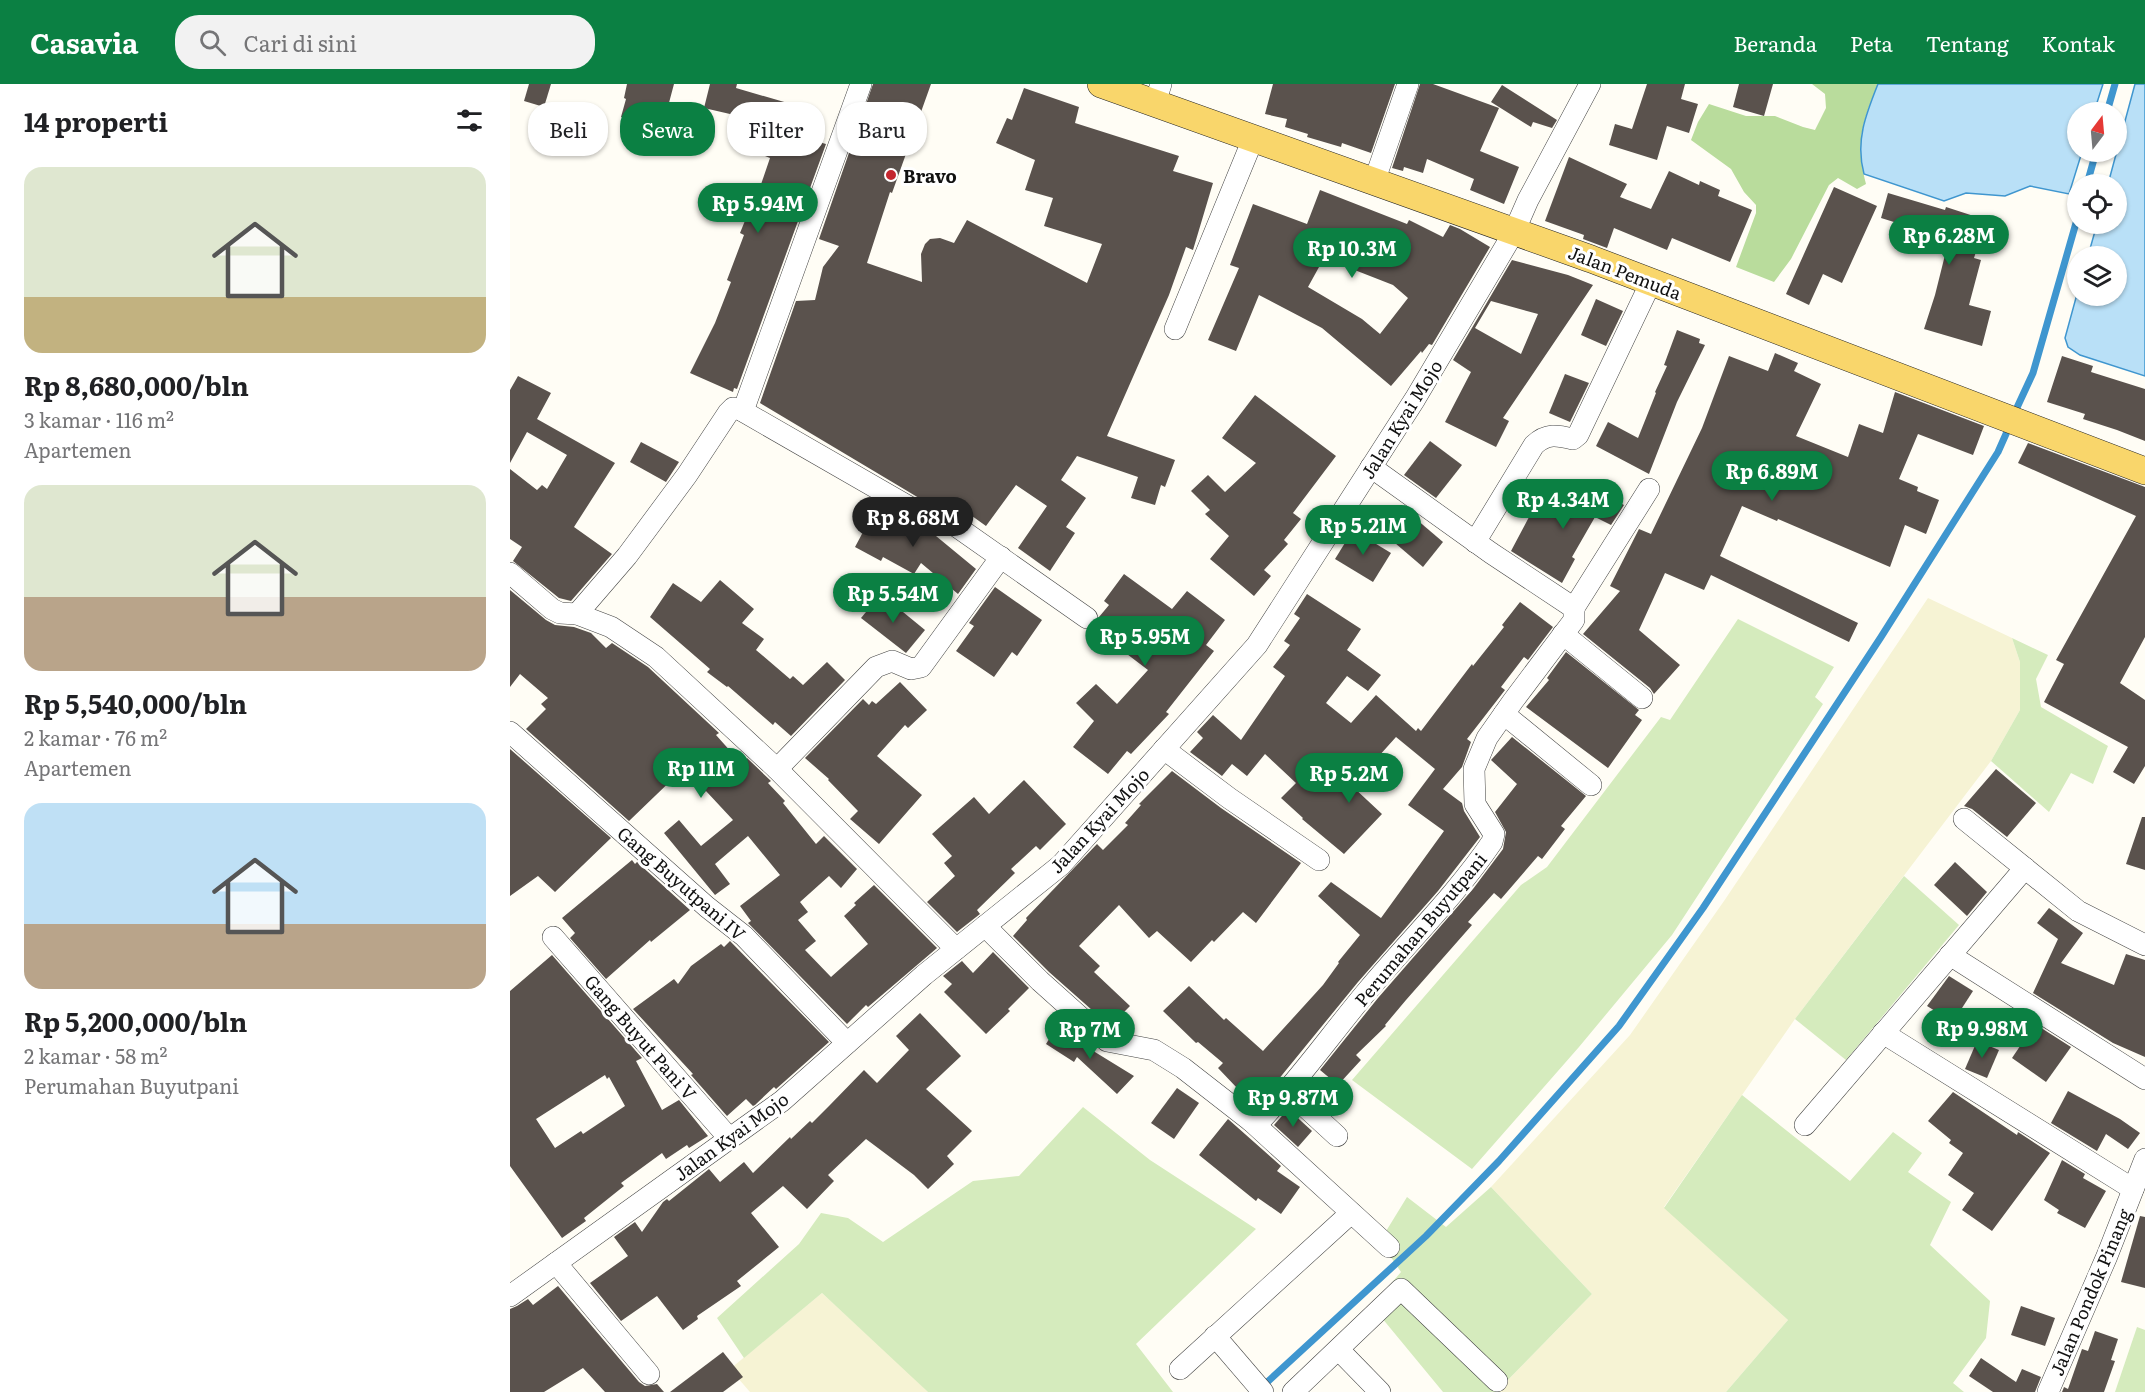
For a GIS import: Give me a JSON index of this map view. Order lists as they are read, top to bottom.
{
  "streets": {
    "main road": ["Jalan Pemuda"],
    "street": [
      "Jalan Kyai Mojo",
      "Gang Buyutpani IV",
      "Perumahan Buyutpani",
      "Gang Buyut Pani V",
      "Jalan Pondok Pinang"
    ]
  },
  "crossings": [
    ["Jalan Pemuda", "Jalan Kyai Mojo"],
    ["Jalan Kyai Mojo", "Gang Buyutpani IV"],
    ["Jalan Kyai Mojo", "Gang Buyut Pani V"]
  ],
  "places": ["Bravo"],
  "north": "top",
  "page": {
    "header": "Casavia",
    "search": "Cari di sini",
    "nav": [
      "Beranda",
      "Peta",
      "Tentang",
      "Kontak"
    ],
    "heading": "14 properti",
    "chip": [
      "Beli",
      "Sewa",
      "Filter",
      "Baru"
    ],
    "list": [
      {
        "name": "Rp 8,680,000/bln",
        "note": "3 kamar · 116 m² · Apartemen"
      },
      {
        "name": "Rp 5,540,000/bln",
        "note": "2 kamar · 76 m² · Apartemen"
      },
      {
        "name": "Rp 5,200,000/bln",
        "note": "2 kamar · 58 m² · Perumahan Buyutpani"
      }
    ],
    "price": [
      "Rp 5.94M",
      "Rp 6.28M",
      "Rp 10.3M",
      "Rp 6.89M",
      "Rp 4.34M",
      "Rp 8.68M",
      "Rp 5.21M",
      "Rp 5.54M",
      "Rp 5.95M",
      "Rp 11M",
      "Rp 5.2M",
      "Rp 9.98M",
      "Rp 7M",
      "Rp 9.87M"
    ]
  }
}
